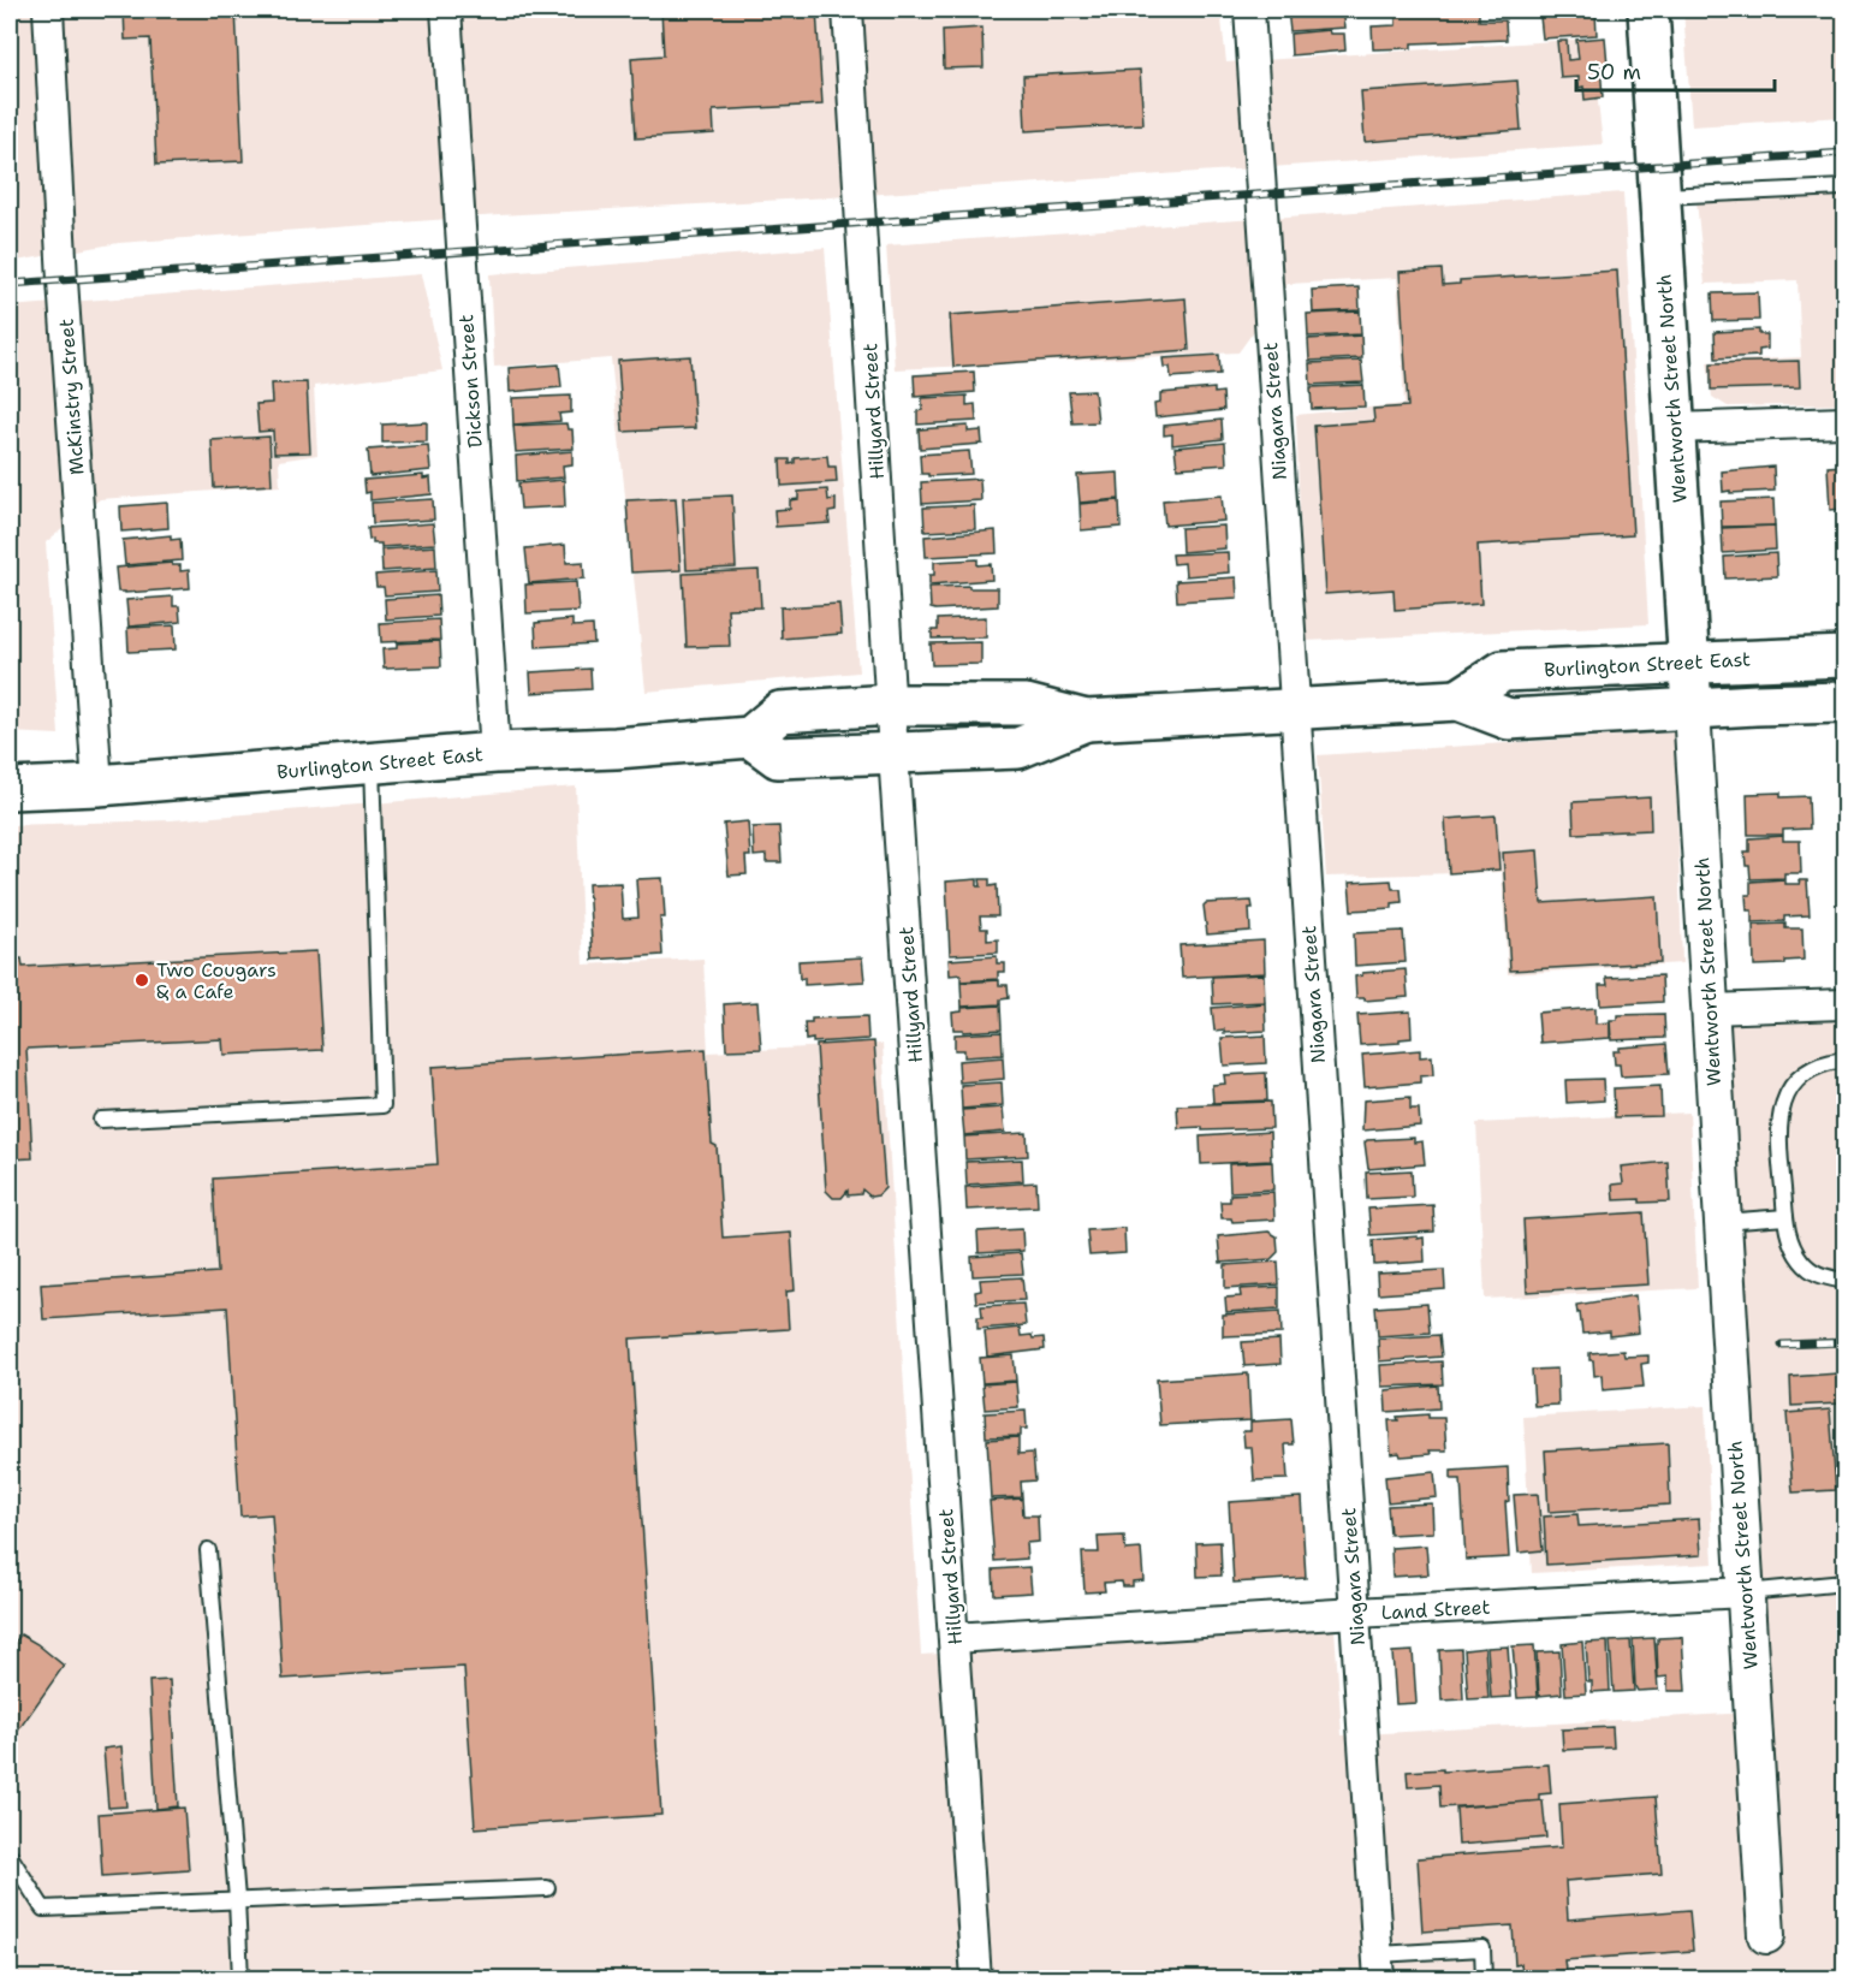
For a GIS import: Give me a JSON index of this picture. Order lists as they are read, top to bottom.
{
  "streets": {
    "main road": ["Wentworth Street North", "Burlington Street East"],
    "street": [
      "Dickson Street",
      "McKinstry Street",
      "Hillyard Street",
      "Niagara Street",
      "Land Street"
    ]
  },
  "crossings": [
    ["Dickson Street", "Burlington Street East"],
    ["Wentworth Street North", "Burlington Street East"],
    ["Wentworth Street North", "Land Street"],
    ["McKinstry Street", "Burlington Street East"],
    ["Hillyard Street", "Land Street"],
    ["Niagara Street", "Land Street"]
  ],
  "places": ["Two Cougars & a Cafe"],
  "scale_bar": "50 m"
}
